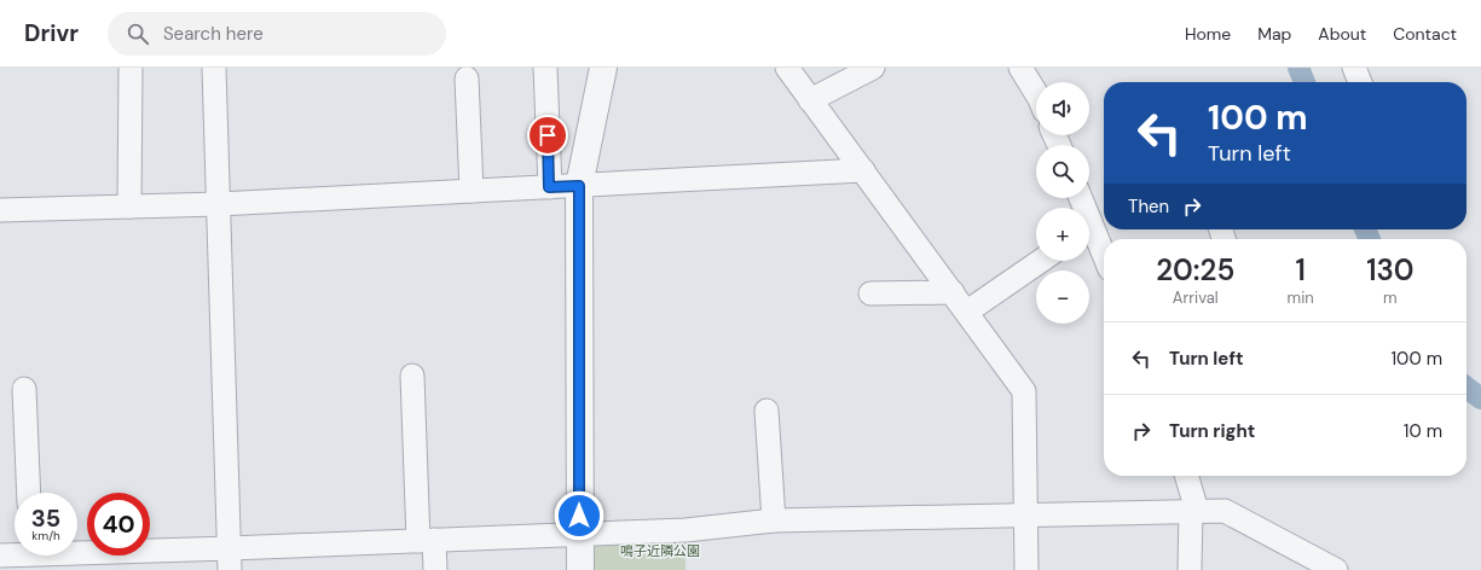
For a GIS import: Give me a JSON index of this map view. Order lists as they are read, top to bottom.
{
  "parks": ["鳴子近隣公園"],
  "page": {
    "header": "Drivr",
    "search": "Search here",
    "nav": [
      "Home",
      "Map",
      "About",
      "Contact"
    ],
    "map_buttons": ["+", "−"],
    "turn": ["100 m", "Turn left"],
    "then": "Then",
    "eta": [
      "20:25",
      "Arrival",
      "1",
      "min",
      "130",
      "m"
    ],
    "list": [
      {
        "name": "Turn left",
        "value": "100 m"
      },
      {
        "name": "Turn right",
        "value": "10 m"
      }
    ],
    "speed": "35 km/h",
    "limit": "40"
  }
}
